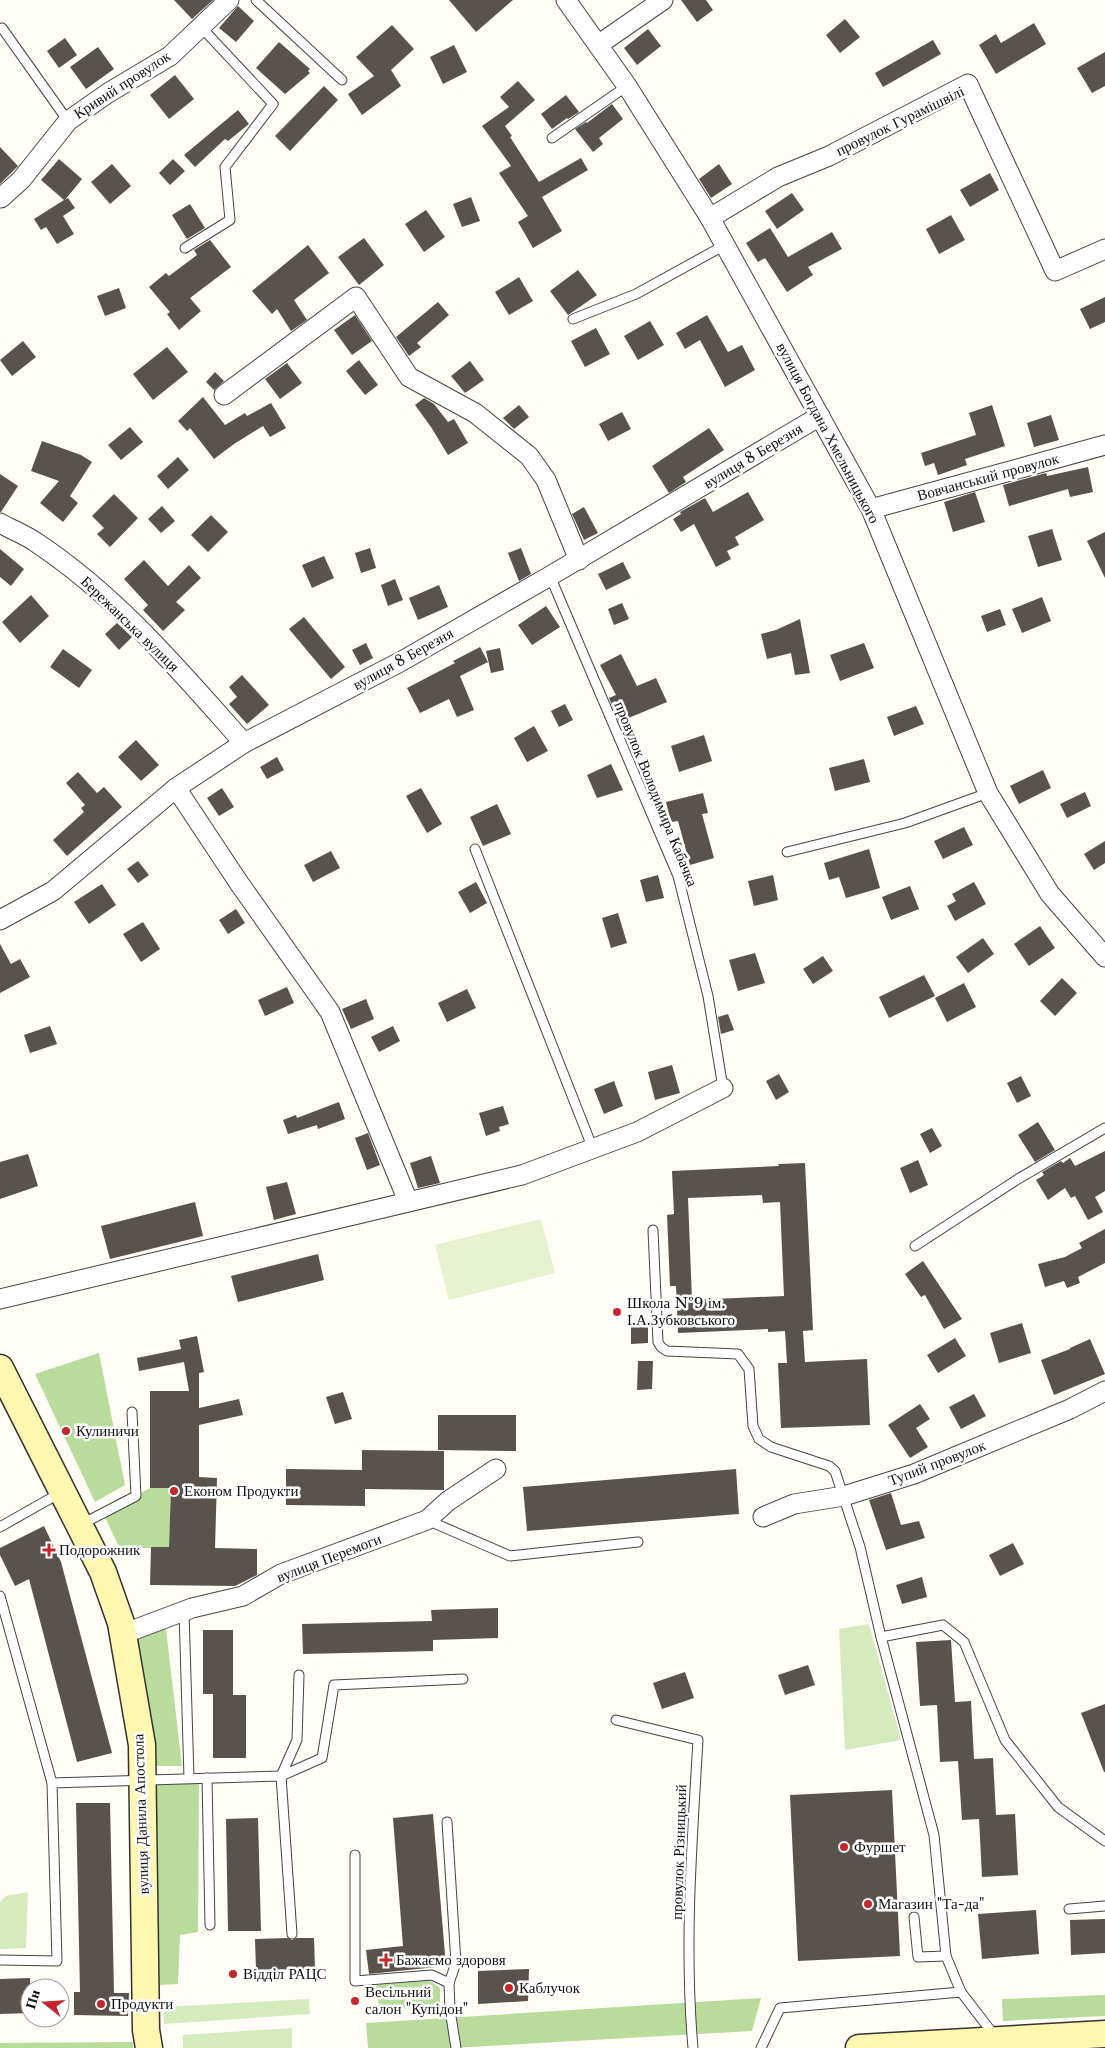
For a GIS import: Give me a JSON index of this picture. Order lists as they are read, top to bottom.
{
  "streets": {
    "street": [
      "Кривий провулок",
      "провулок Гурамішвілі",
      "вулиця Богдана Хмельницького",
      "вулиця 8 Березня",
      "Вовчанський провулок",
      "Бережанська вулиця",
      "Тупий провулок",
      "вулиця Перемоги",
      "вулиця Данила Апостола"
    ],
    "lane": ["провулок Володимира Кабачка", "провулок Різницький"]
  },
  "crossings": [
    ["провулок Гурамішвілі", "вулиця Богдана Хмельницького"],
    ["вулиця Богдана Хмельницького", "вулиця 8 Березня"],
    ["вулиця Богдана Хмельницького", "Вовчанський провулок"],
    ["вулиця 8 Березня", "Бережанська вулиця"],
    ["вулиця 8 Березня", "провулок Володимира Кабачка"],
    ["вулиця Перемоги", "вулиця Данила Апостола"]
  ],
  "places": {
    "other": [
      "Школа №9 ім. І.А.Зубковського",
      "Кулиничи",
      "Економ Продукти",
      "Фуршет",
      "Магазин \"Та-да\"",
      "Відділ РАЦС",
      "Каблучок",
      "Весільний салон \"Купідон\"",
      "Продукти"
    ],
    "health": ["Подорожник", "Бажаємо здоровя"]
  },
  "north": "left"
}
